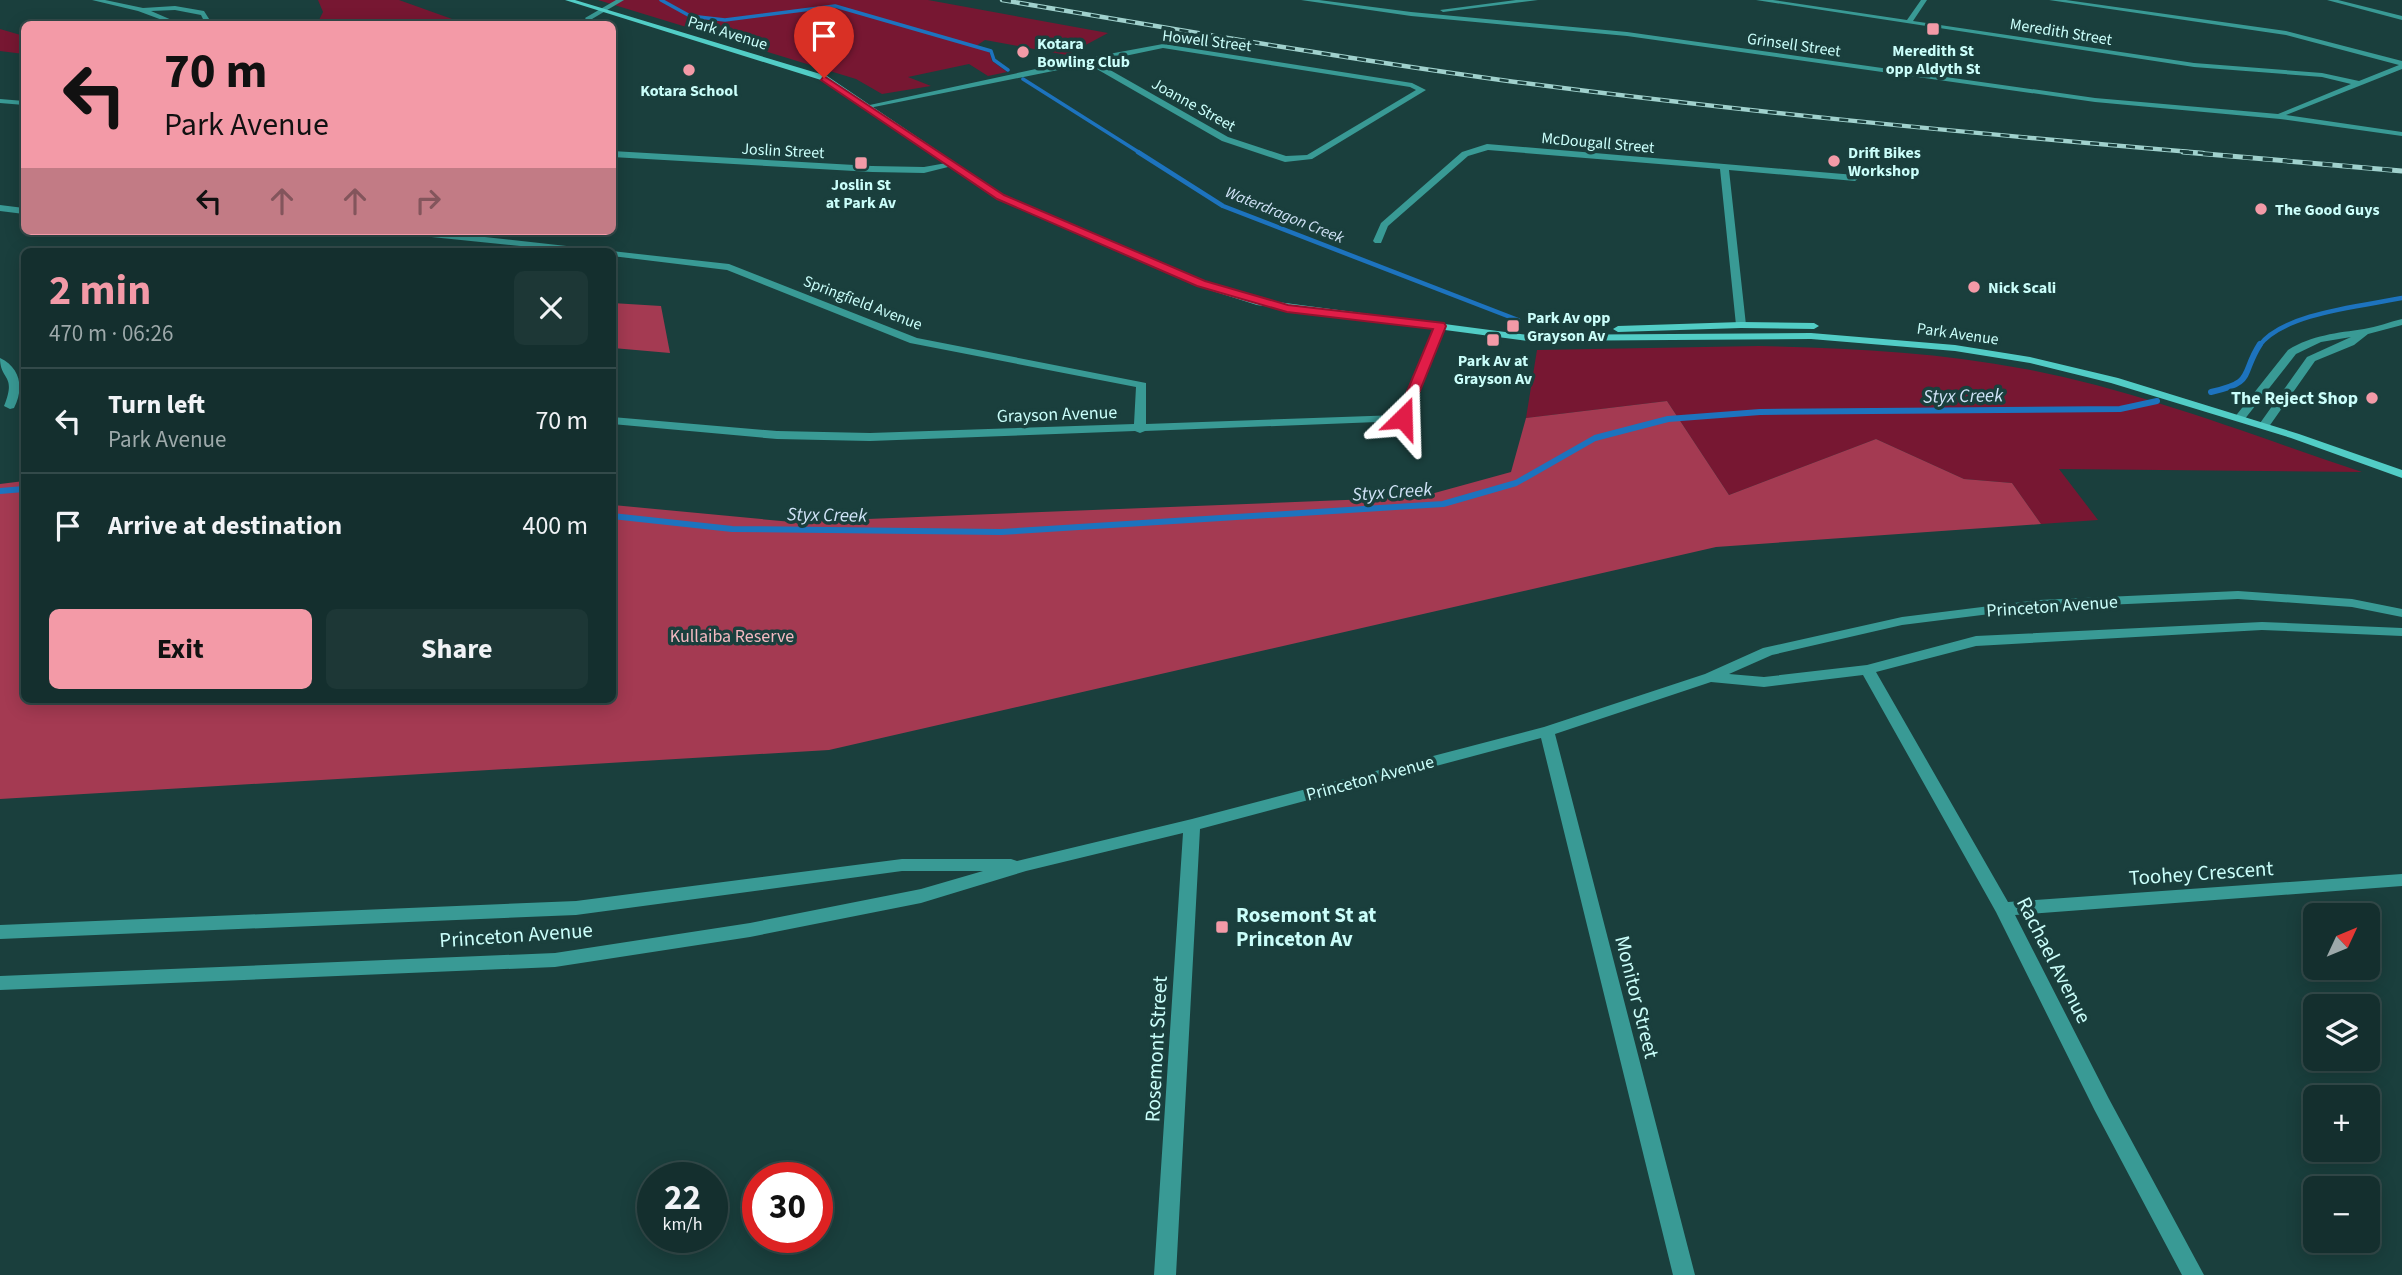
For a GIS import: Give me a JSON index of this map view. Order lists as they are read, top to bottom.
{
  "streets": {
    "main road": ["Park Avenue"],
    "street": [
      "Meredith Street",
      "Howell Street",
      "Grinsell Street",
      "Joanne Street",
      "McDougall Street",
      "Joslin Street",
      "Springfield Avenue",
      "Grayson Avenue",
      "Princeton Avenue",
      "Toohey Crescent",
      "Rachael Avenue",
      "Monitor Street",
      "Rosemont Street"
    ]
  },
  "crossings": [
    ["Park Avenue", "Howell Street"],
    ["Park Avenue", "Joslin Street"],
    ["Park Avenue", "Grayson Avenue"],
    ["Howell Street", "Joanne Street"],
    ["Springfield Avenue", "Grayson Avenue"],
    ["Princeton Avenue", "Rachael Avenue"],
    ["Princeton Avenue", "Monitor Street"],
    ["Princeton Avenue", "Rosemont Street"],
    ["Toohey Crescent", "Rachael Avenue"]
  ],
  "water": ["Waterdragon Creek", "Styx Creek"],
  "parks": ["Kullaiba Reserve"],
  "places": {
    "transit": [
      "Meredith St opp Aldyth St",
      "Joslin St at Park Av",
      "Park Av opp Grayson Av",
      "Park Av at Grayson Av",
      "Rosemont St at Princeton Av"
    ],
    "other": [
      "Kotara Bowling Club",
      "Kotara School",
      "Drift Bikes Workshop",
      "The Good Guys",
      "Nick Scali",
      "The Reject Shop"
    ]
  },
  "north": "top right",
  "page": {
    "turn": ["70 m", "Park Avenue"],
    "heading": ["2 min", "470 m · 06:26"],
    "list": [
      {
        "name": "Turn left",
        "note": "Park Avenue",
        "value": "70 m"
      },
      {
        "name": "Arrive at destination",
        "value": "400 m"
      }
    ],
    "buttons": ["Exit", "Share"],
    "map_buttons": ["+", "−"],
    "speed": "22 km/h",
    "limit": "30"
  }
}
